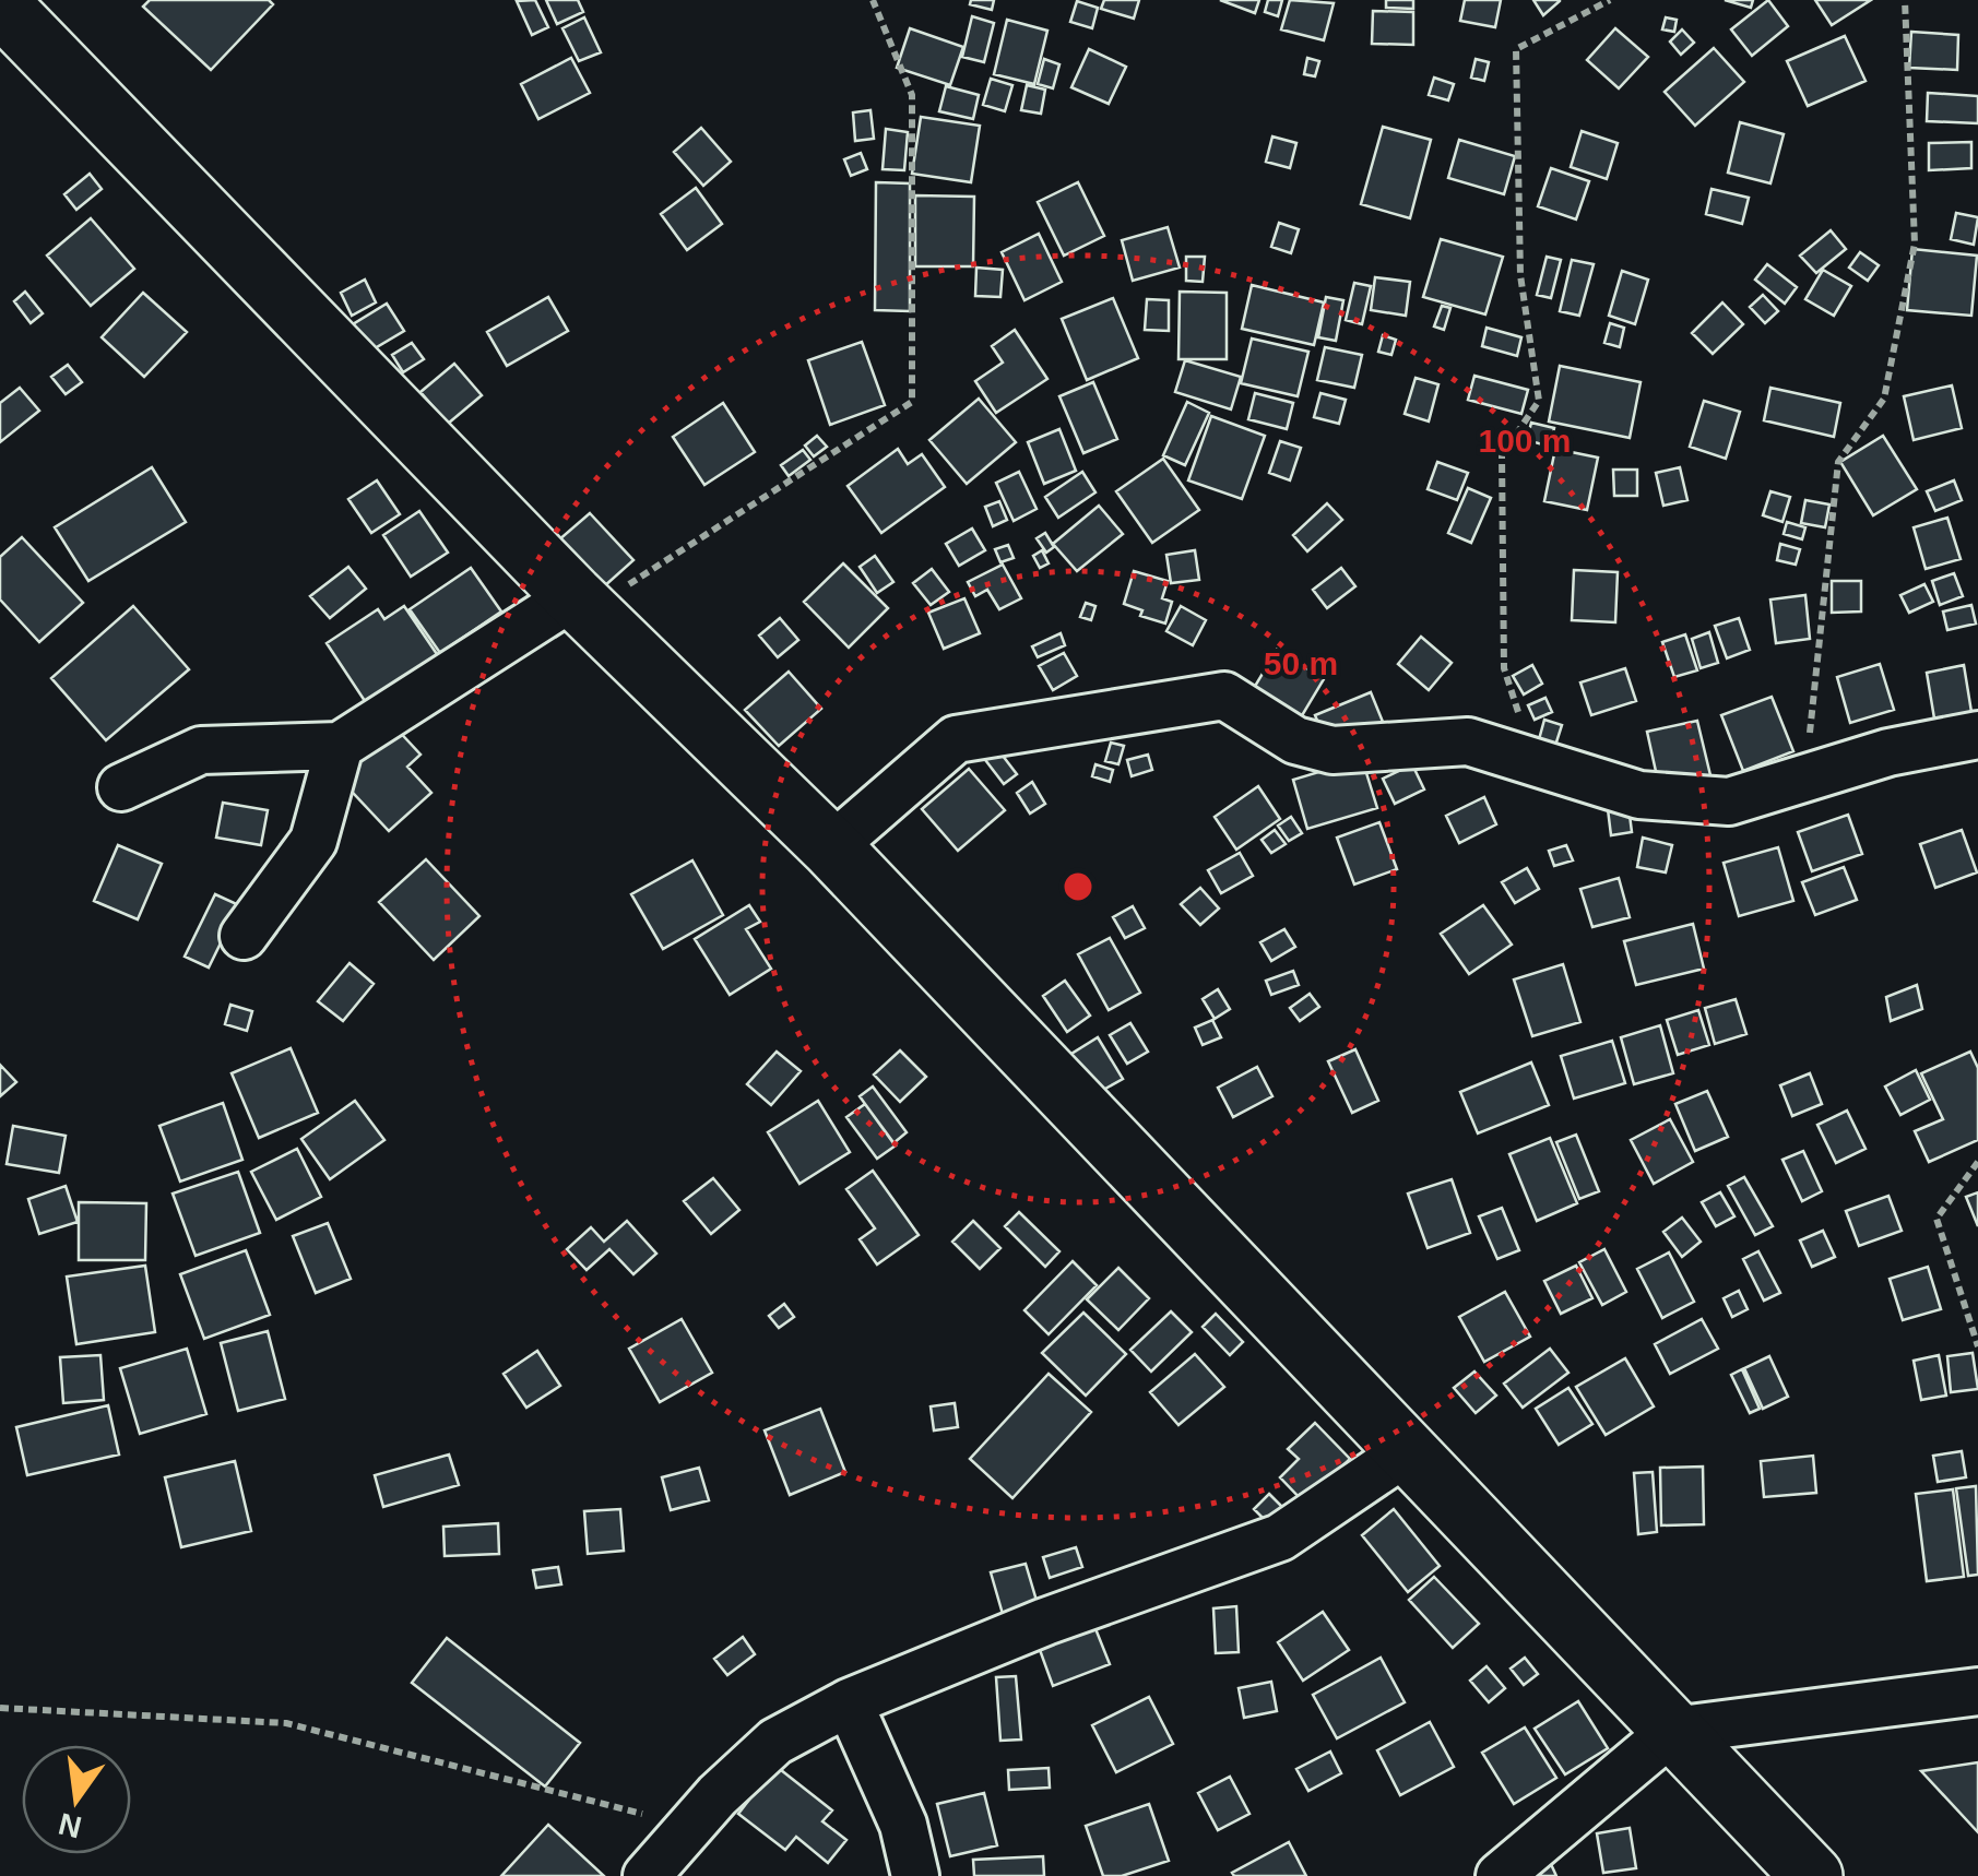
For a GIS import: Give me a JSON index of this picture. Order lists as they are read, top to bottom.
{
  "north": "bottom",
  "rings": ["100 m", "50 m"]
}
